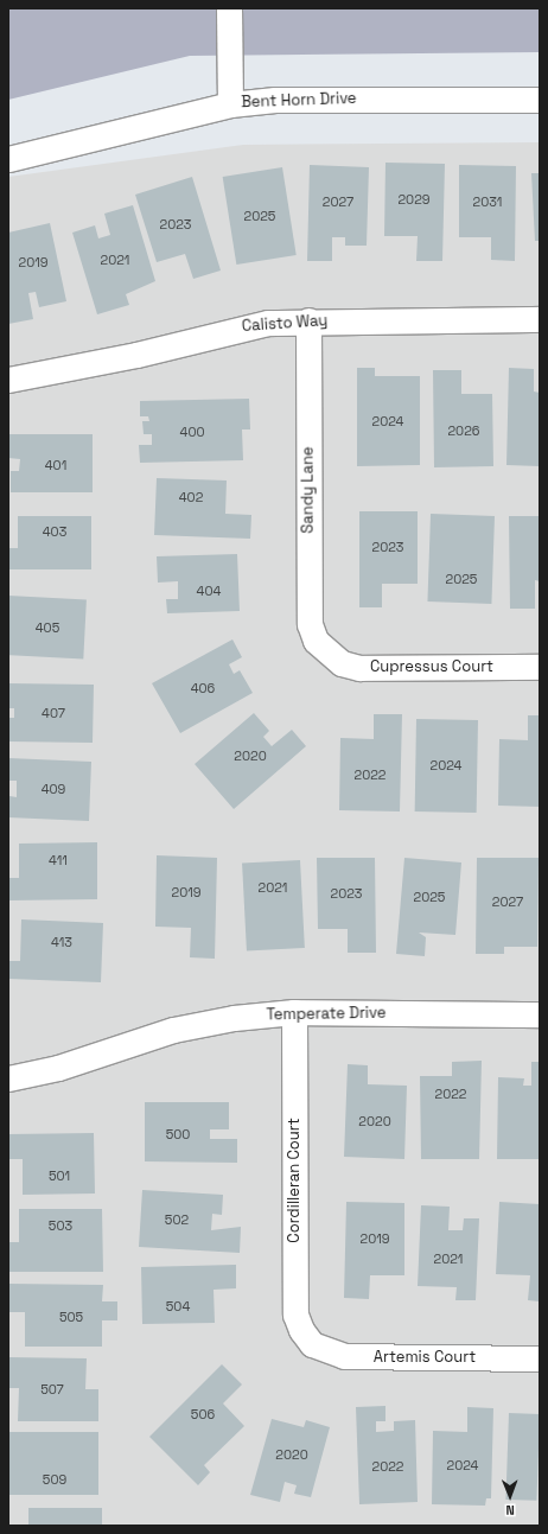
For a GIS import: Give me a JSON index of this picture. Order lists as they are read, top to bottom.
{
  "streets": {
    "street": [
      "Bent Horn Drive",
      "Calisto Way",
      "Sandy Lane",
      "Cupressus Court",
      "Temperate Drive",
      "Cordilleran Court",
      "Artemis Court"
    ]
  },
  "crossings": [
    ["Calisto Way", "Sandy Lane"],
    ["Sandy Lane", "Cupressus Court"],
    ["Temperate Drive", "Cordilleran Court"],
    ["Cordilleran Court", "Artemis Court"]
  ],
  "house_numbers": [
    "2029",
    "2027",
    "2031",
    "2025",
    "2023",
    "2021",
    "2019",
    "2024",
    "2026",
    "400",
    "401",
    "402",
    "403",
    "2023",
    "2025",
    "404",
    "405",
    "406",
    "407",
    "2020",
    "2024",
    "2022",
    "409",
    "411",
    "2021",
    "2019",
    "2023",
    "2025",
    "2027",
    "413",
    "2022",
    "2020",
    "500",
    "501",
    "502",
    "503",
    "2019",
    "2021",
    "504",
    "505",
    "507",
    "506",
    "2020",
    "2024",
    "2022",
    "509"
  ],
  "north": "bottom"
}
